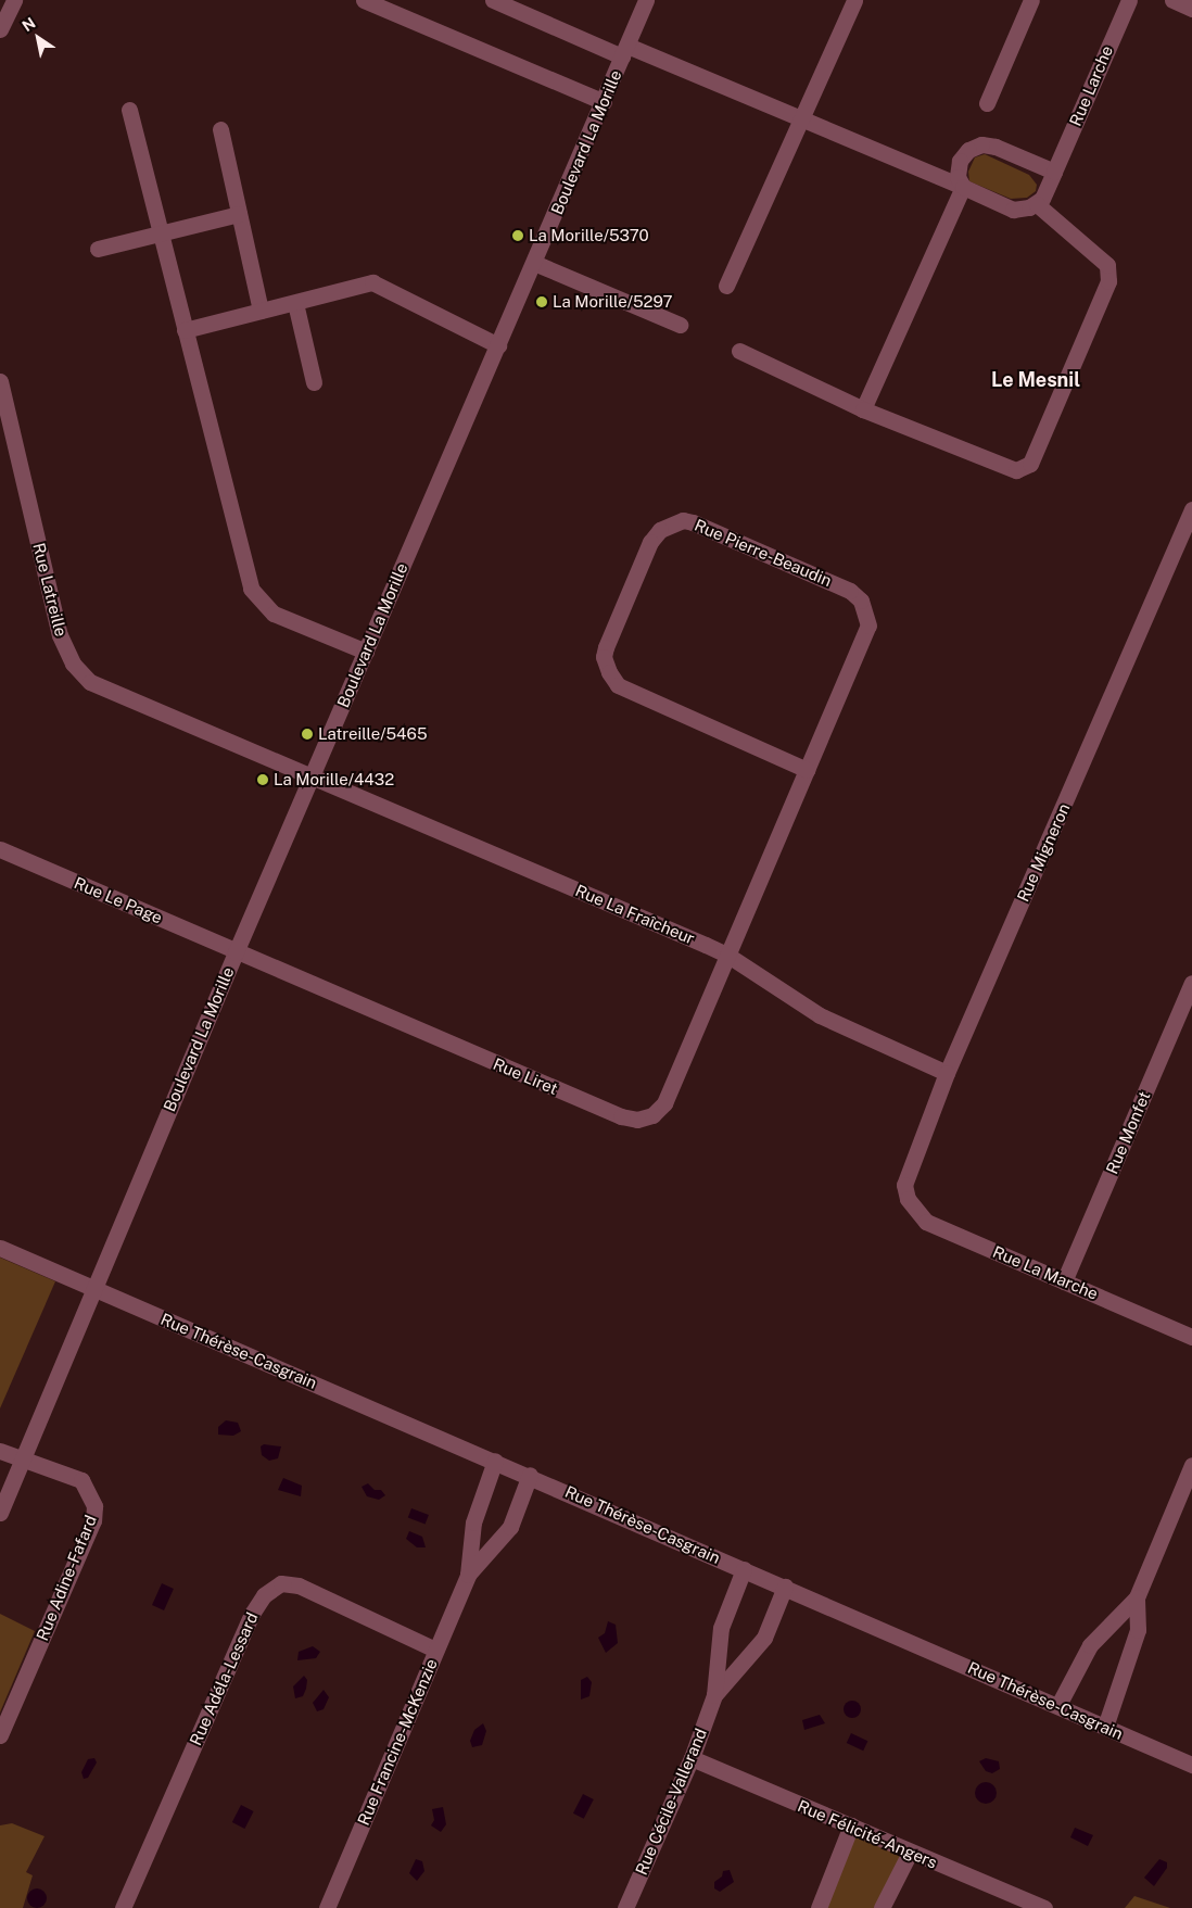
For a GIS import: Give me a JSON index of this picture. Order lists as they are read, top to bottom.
{
  "streets": {
    "street": [
      "Rue Larche",
      "Boulevard La Morille",
      "Rue Pierre-Beaudin",
      "Rue Latreille",
      "Rue Migneron",
      "Rue Le Page",
      "Rue La Fraîcheur",
      "Rue Liret",
      "Rue Monfet",
      "Rue La Marche",
      "Rue Thérèse-Casgrain",
      "Rue Adine-Fafard",
      "Rue Adéla-Lessard",
      "Rue Francine-McKenzie",
      "Rue Cécile-Vallerand",
      "Rue Félicité-Angers"
    ]
  },
  "crossings": [
    ["Boulevard La Morille", "Rue Latreille"],
    ["Boulevard La Morille", "Rue Le Page"],
    ["Boulevard La Morille", "Rue La Fraîcheur"],
    ["Boulevard La Morille", "Rue Liret"],
    ["Boulevard La Morille", "Rue Thérèse-Casgrain"],
    ["Boulevard La Morille", "Rue Adine-Fafard"],
    ["Rue Pierre-Beaudin", "Rue La Fraîcheur"],
    ["Rue Pierre-Beaudin", "Rue Liret"],
    ["Rue Latreille", "Rue La Fraîcheur"],
    ["Rue Migneron", "Rue La Fraîcheur"],
    ["Rue Migneron", "Rue La Marche"],
    ["Rue Le Page", "Rue Liret"],
    ["Rue La Fraîcheur", "Rue Liret"],
    ["Rue Monfet", "Rue La Marche"],
    ["Rue Thérèse-Casgrain", "Rue Francine-McKenzie"],
    ["Rue Thérèse-Casgrain", "Rue Cécile-Vallerand"],
    ["Rue Adéla-Lessard", "Rue Francine-McKenzie"],
    ["Rue Cécile-Vallerand", "Rue Félicité-Angers"]
  ],
  "districts": ["Le Mesnil"],
  "places": [
    "La Morille/5370",
    "La Morille/5297",
    "Latreille/5465",
    "La Morille/4432"
  ],
  "north": "top left"
}
